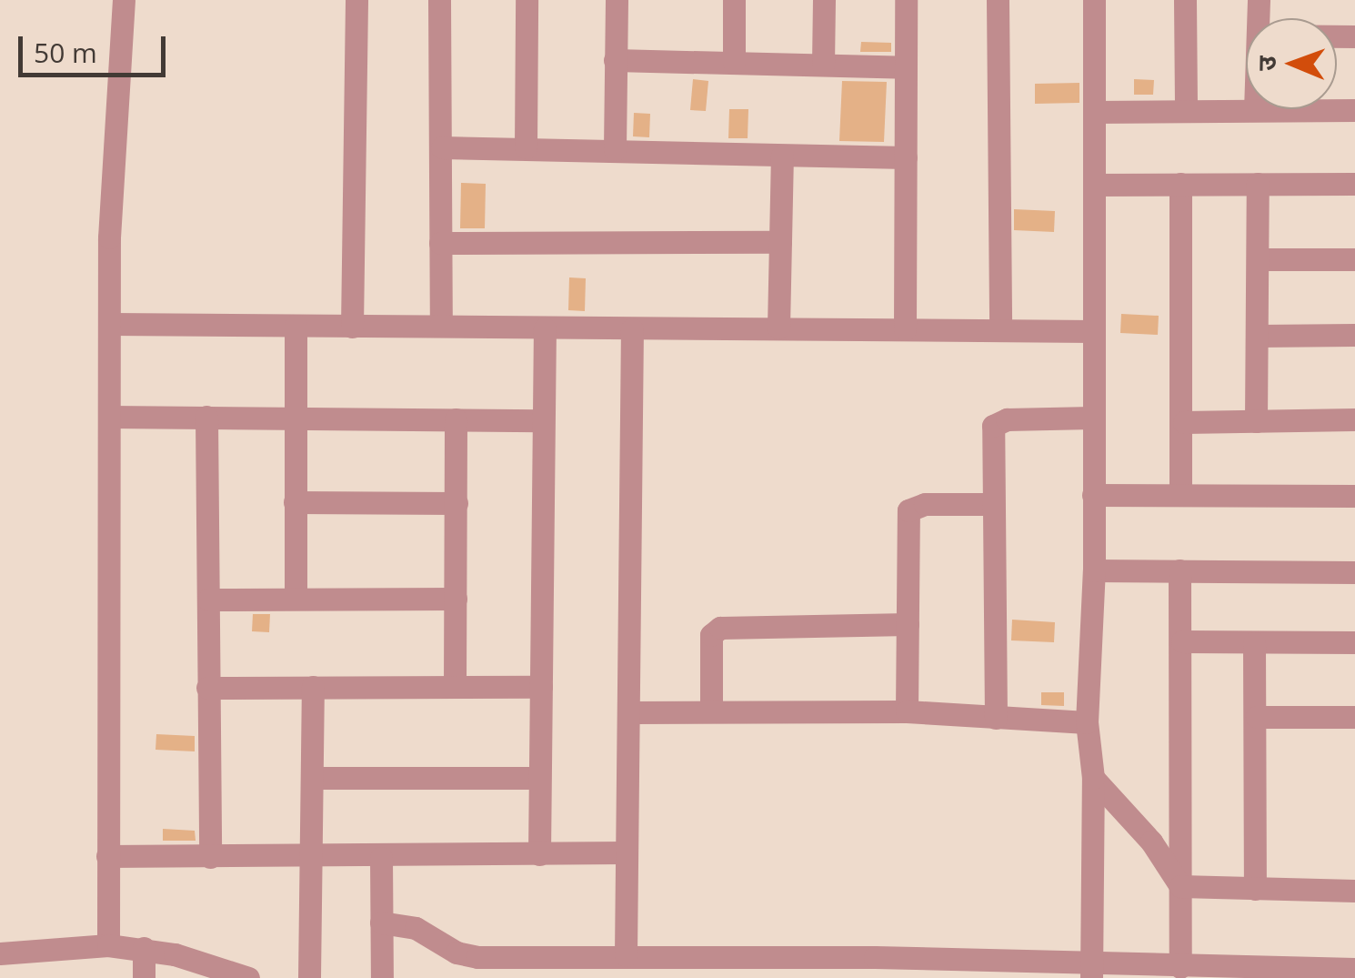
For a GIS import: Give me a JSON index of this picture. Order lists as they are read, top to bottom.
{
  "scale_bar": "50 m",
  "north": "left"
}
